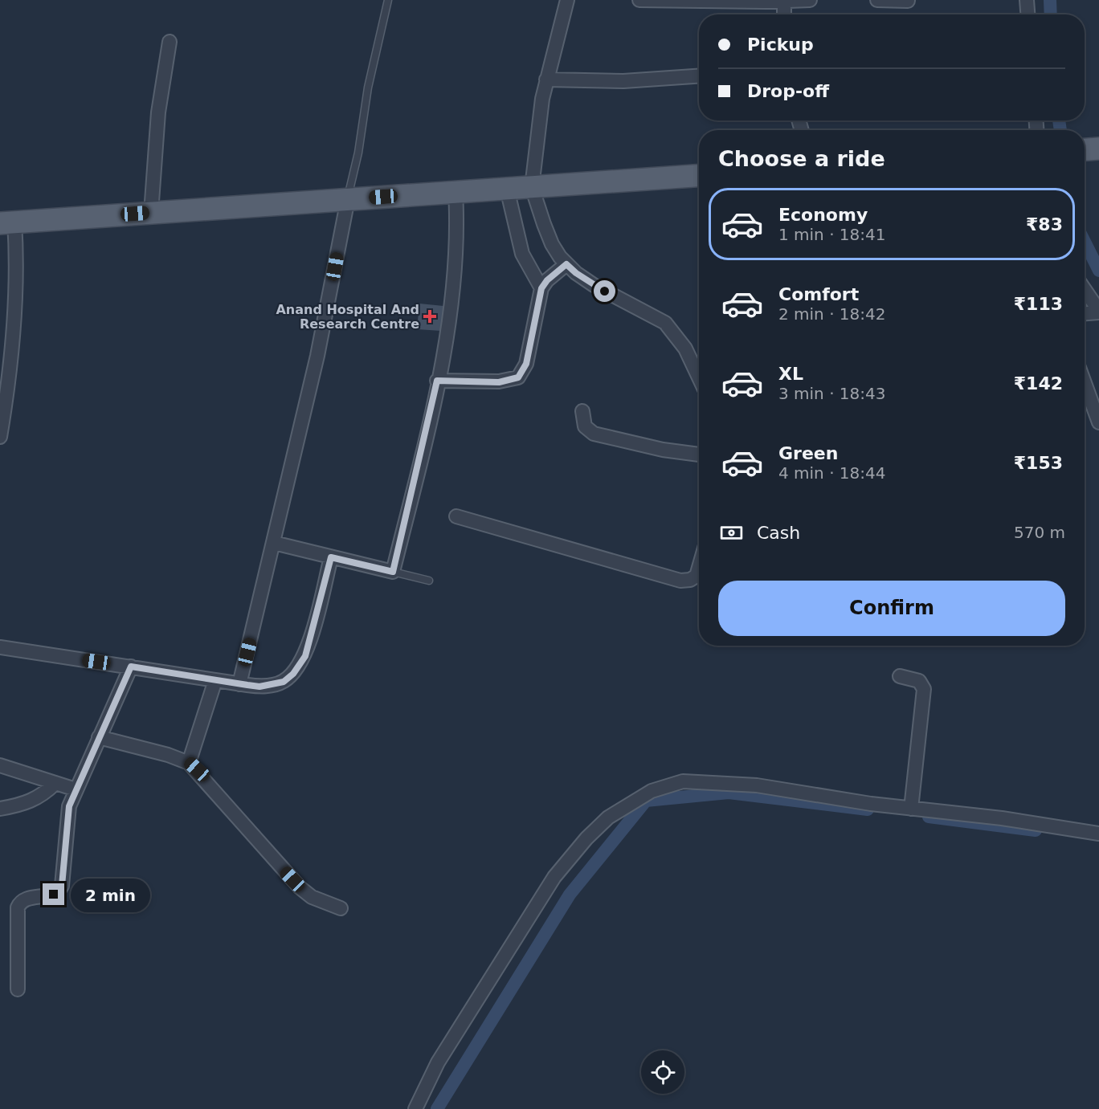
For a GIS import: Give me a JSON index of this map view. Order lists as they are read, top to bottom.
{
  "places": {
    "health": ["Anand Hospital And Research Centre"]
  },
  "page": {
    "banner": ["Pickup", "Drop-off"],
    "heading": "Choose a ride",
    "list": [
      {
        "name": "Economy",
        "note": "1 min · 18:41",
        "value": "₹83"
      },
      {
        "name": "Comfort",
        "note": "2 min · 18:42",
        "value": "₹113"
      },
      {
        "name": "XL",
        "note": "3 min · 18:43",
        "value": "₹142"
      },
      {
        "name": "Green",
        "note": "4 min · 18:44",
        "value": "₹153"
      }
    ],
    "pay": ["Cash", "570 m"],
    "buttons": "Confirm",
    "bubble": "2 min"
  }
}
